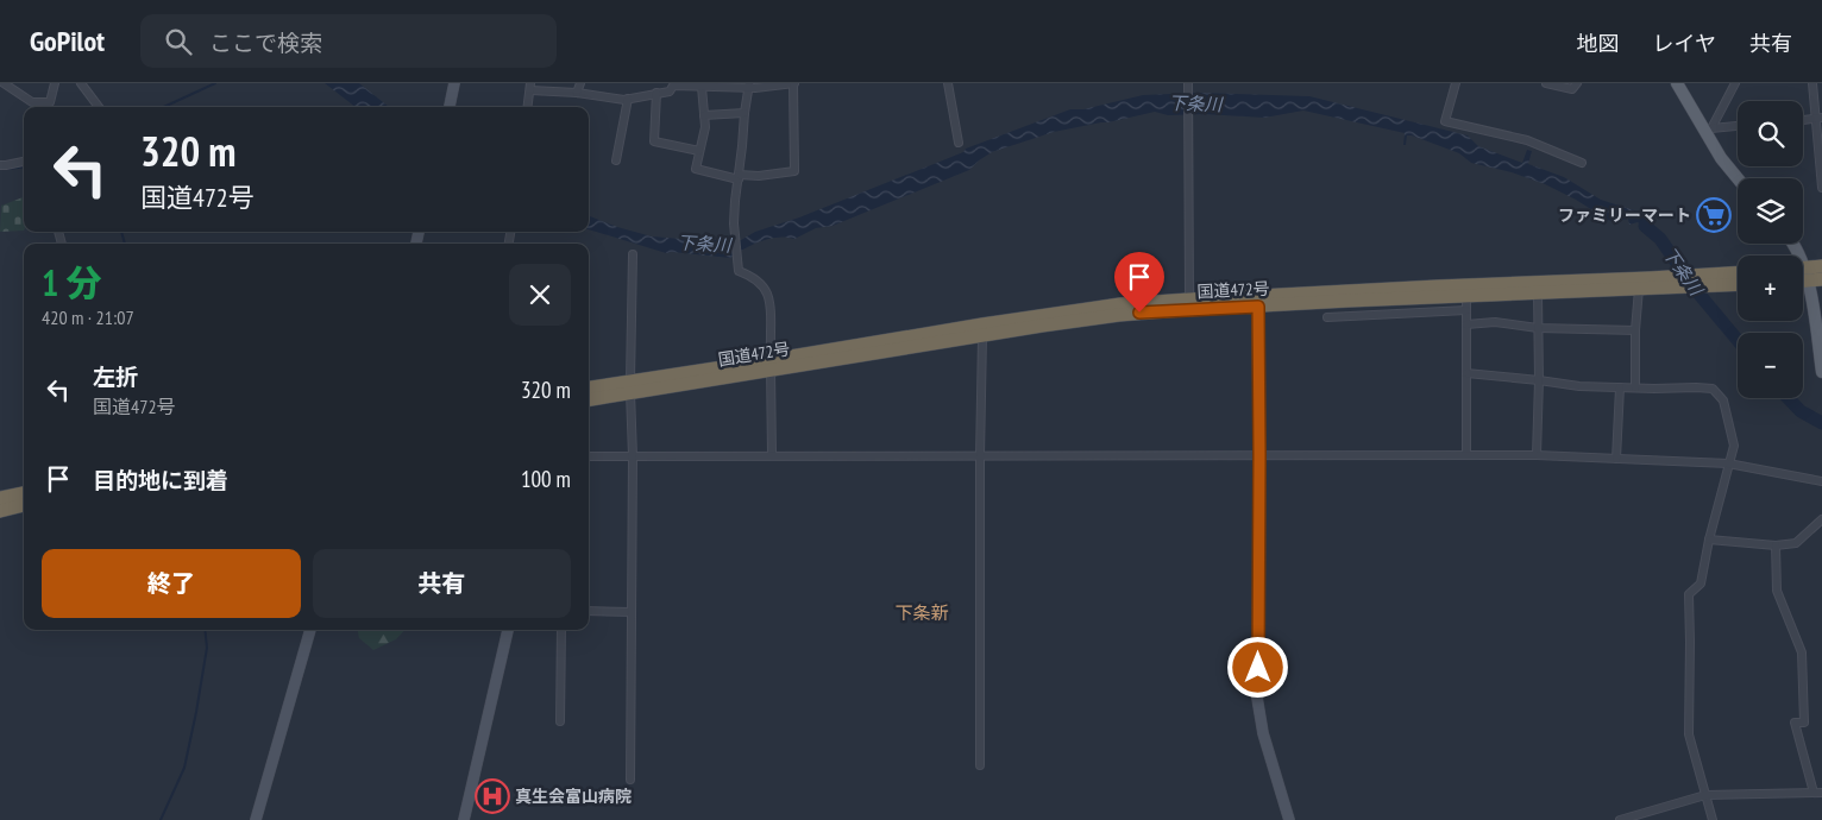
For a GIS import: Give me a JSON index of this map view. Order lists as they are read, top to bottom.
{
  "streets": {
    "highway": ["国道472号"]
  },
  "districts": ["下条新"],
  "water": ["下条川"],
  "places": {
    "supermarket": ["ファミリーマート"],
    "hospital": ["真生会富山病院"]
  },
  "page": {
    "header": "GoPilot",
    "search": "ここで検索",
    "nav": ["地図", "レイヤ", "共有"],
    "map_buttons": ["+", "−"],
    "turn": ["320 m", "国道472号"],
    "heading": ["1 分", "420 m · 21:07"],
    "list": [
      {
        "name": "左折",
        "note": "国道472号",
        "value": "320 m"
      },
      {
        "name": "目的地に到着",
        "value": "100 m"
      }
    ],
    "buttons": ["終了", "共有"]
  }
}
